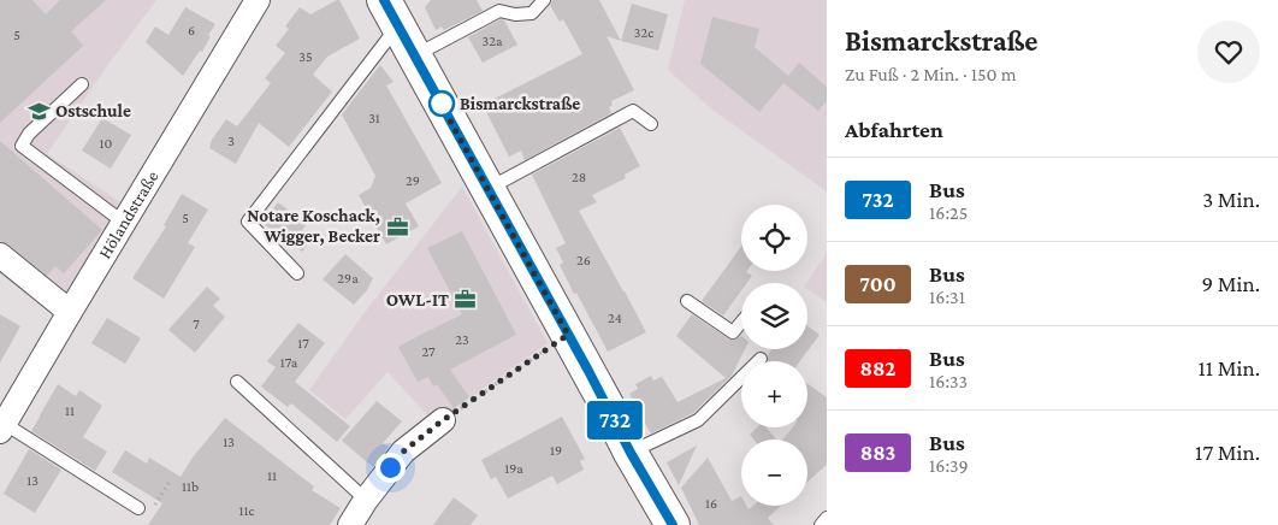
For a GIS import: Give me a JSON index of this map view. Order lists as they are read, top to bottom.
{
  "streets": {
    "street": ["Hölandstraße"]
  },
  "places": {
    "other": ["Bismarckstraße"],
    "school or university": ["Ostschule"],
    "office": ["Notare Koschack, Wigger, Becker", "OWL-IT"]
  },
  "lines": ["bus line 732"],
  "house_numbers": [
    "6",
    "32c",
    "5",
    "32a",
    "35",
    "31",
    "3",
    "10",
    "28",
    "29",
    "5",
    "26",
    "29a",
    "24",
    "7",
    "23",
    "17",
    "27",
    "17a",
    "11",
    "13",
    "19",
    "19a",
    "11",
    "13",
    "11b",
    "16",
    "11c"
  ],
  "page": {
    "on_map": "732",
    "heading": [
      ["Bismarckstraße", "Zu Fuß · 2 Min. · 150 m"],
      "Abfahrten"
    ],
    "list": [
      {
        "mark": "732",
        "name": "Bus",
        "note": "16:25",
        "value": "3 Min."
      },
      {
        "mark": "700",
        "name": "Bus",
        "note": "16:31",
        "value": "9 Min."
      },
      {
        "mark": "882",
        "name": "Bus",
        "note": "16:33",
        "value": "11 Min."
      },
      {
        "mark": "883",
        "name": "Bus",
        "note": "16:39",
        "value": "17 Min."
      }
    ],
    "map_buttons": ["+", "−"]
  }
}
